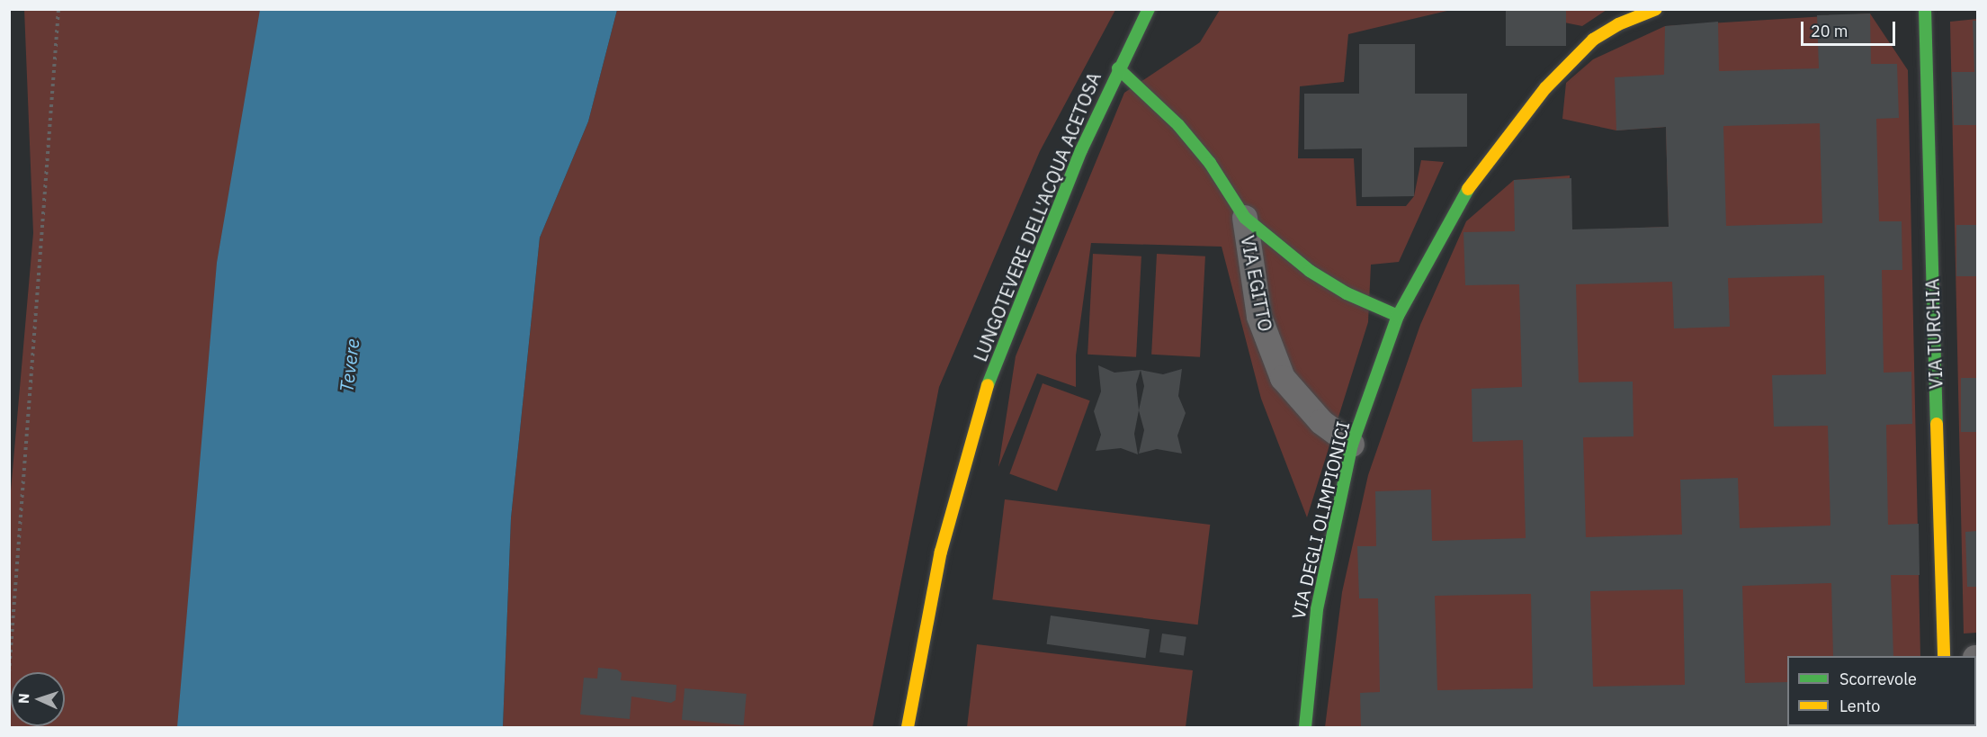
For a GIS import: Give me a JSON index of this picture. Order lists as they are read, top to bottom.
{
  "streets": {
    "street": [
      "LUNGOTEVERE DELL'ACQUA ACETOSA",
      "VIA EGITTO",
      "VIA TURCHIA",
      "VIA DEGLI OLIMPIONICI"
    ]
  },
  "crossings": [
    ["LUNGOTEVERE DELL'ACQUA ACETOSA", "VIA EGITTO"],
    ["VIA EGITTO", "VIA DEGLI OLIMPIONICI"]
  ],
  "water": ["Tevere"],
  "legend": ["Scorrevole", "Lento"],
  "scale_bar": "20 m",
  "north": "left"
}
